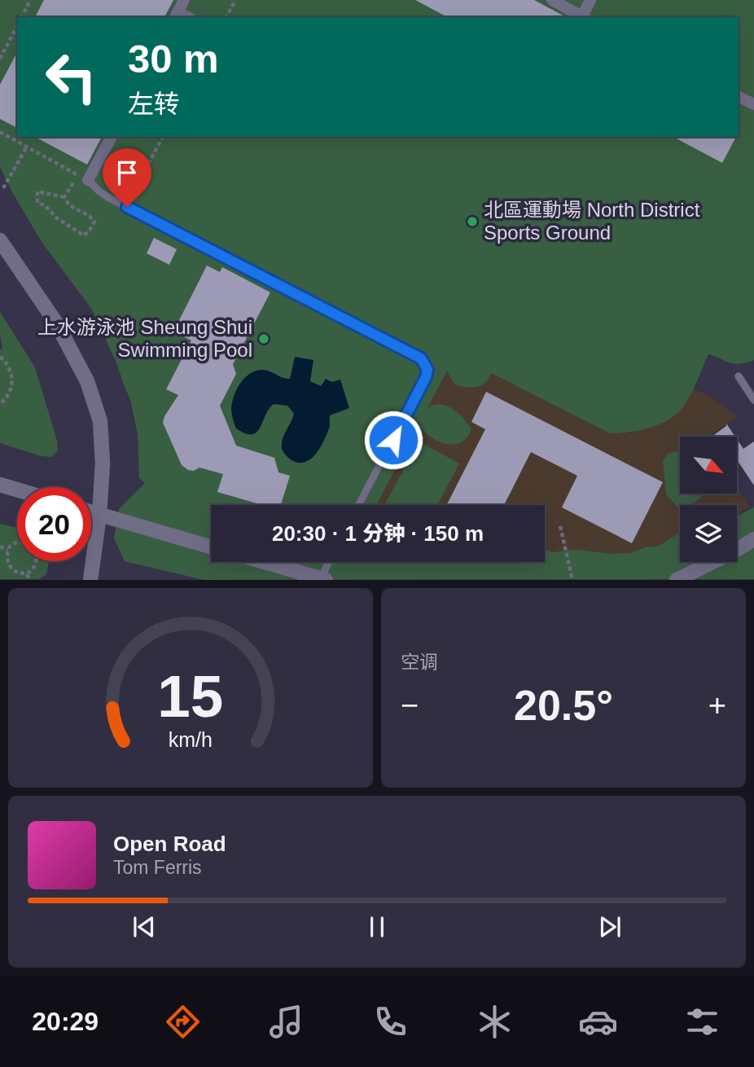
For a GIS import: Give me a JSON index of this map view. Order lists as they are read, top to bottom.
{
  "places": ["北區運動場 North District Sports Ground", "上水游泳池 Sheung Shui Swimming Pool"],
  "north": "bottom right",
  "page": {
    "turn": ["30 m", "左转"],
    "limit": "20",
    "trip": "20:30 · 1 分钟 · 150 m",
    "tile": "空调",
    "heat": ["−", "20.5°", "+"],
    "song": ["Open Road", "Tom Ferris"],
    "tabs": "20:29",
    "gauge": ["15", "km/h"]
  }
}
